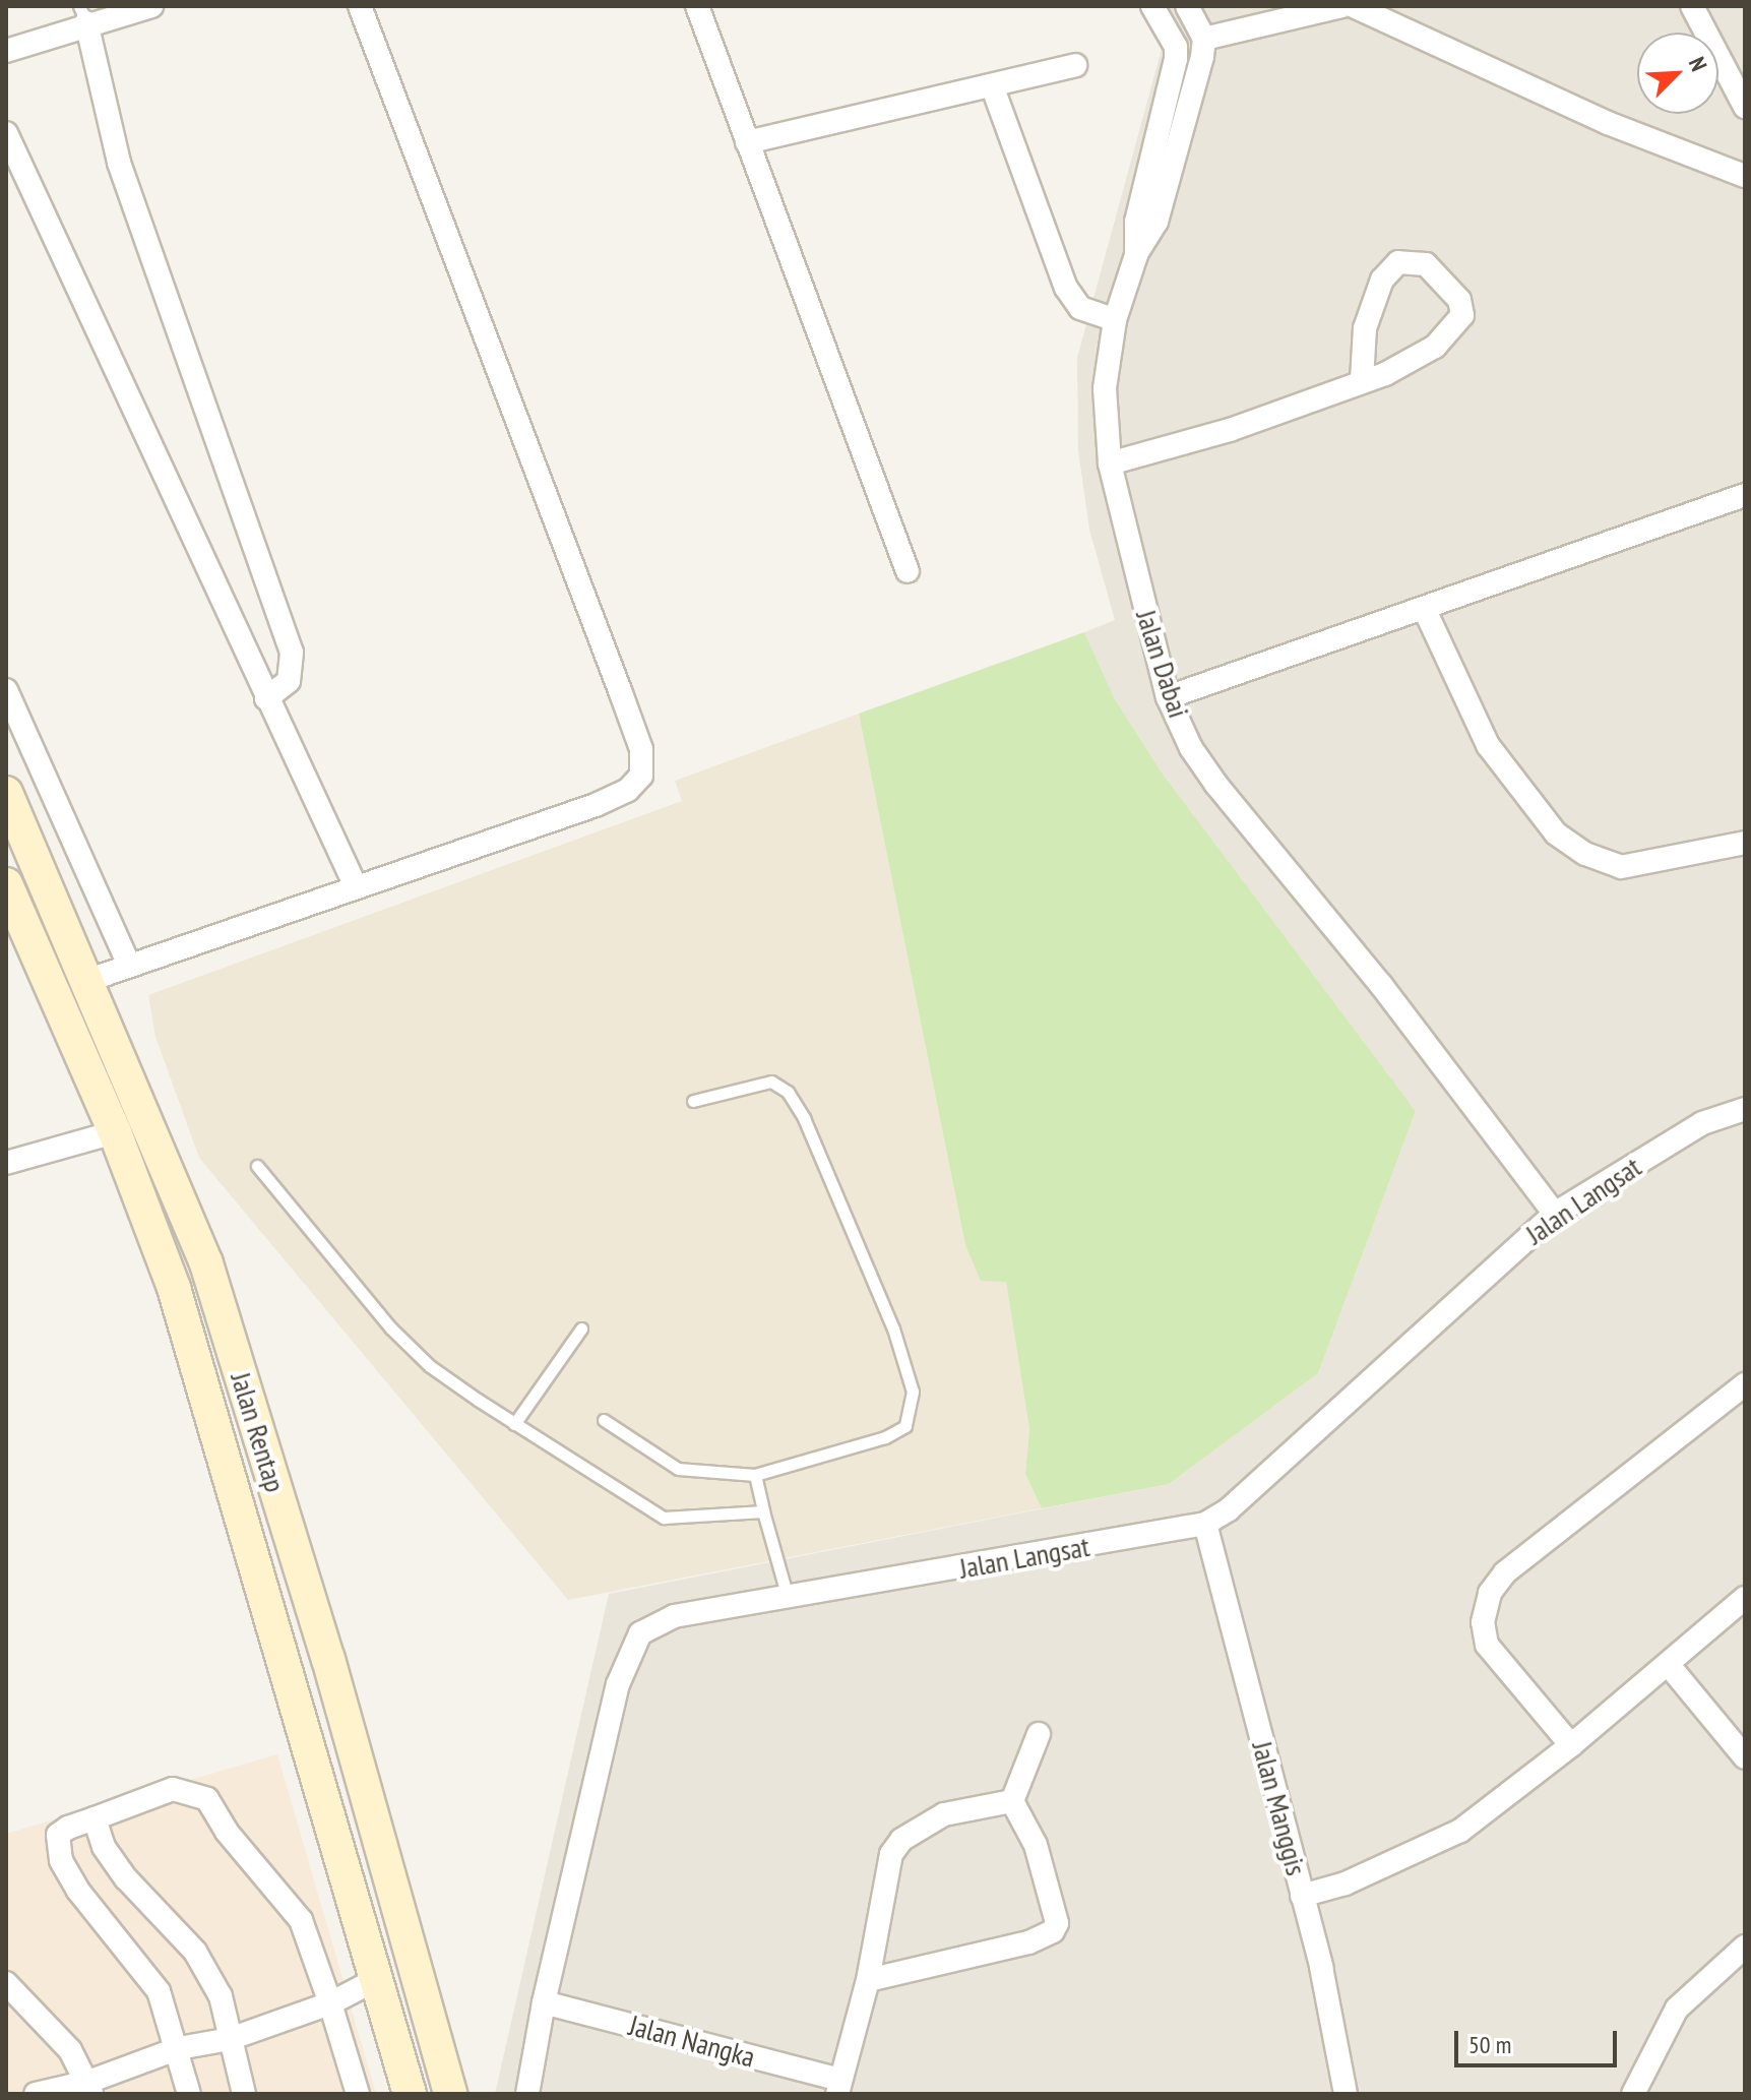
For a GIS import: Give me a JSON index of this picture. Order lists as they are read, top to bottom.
{
  "streets": {
    "main road": ["Jalan Rentap"],
    "street": [
      "Jalan Dabai",
      "Jalan Langsat",
      "Jalan Manggis",
      "Jalan Nangka"
    ]
  },
  "crossings": [
    ["Jalan Dabai", "Jalan Langsat"],
    ["Jalan Langsat", "Jalan Manggis"],
    ["Jalan Langsat", "Jalan Nangka"]
  ],
  "scale_bar": "50 m",
  "north": "top right"
}
